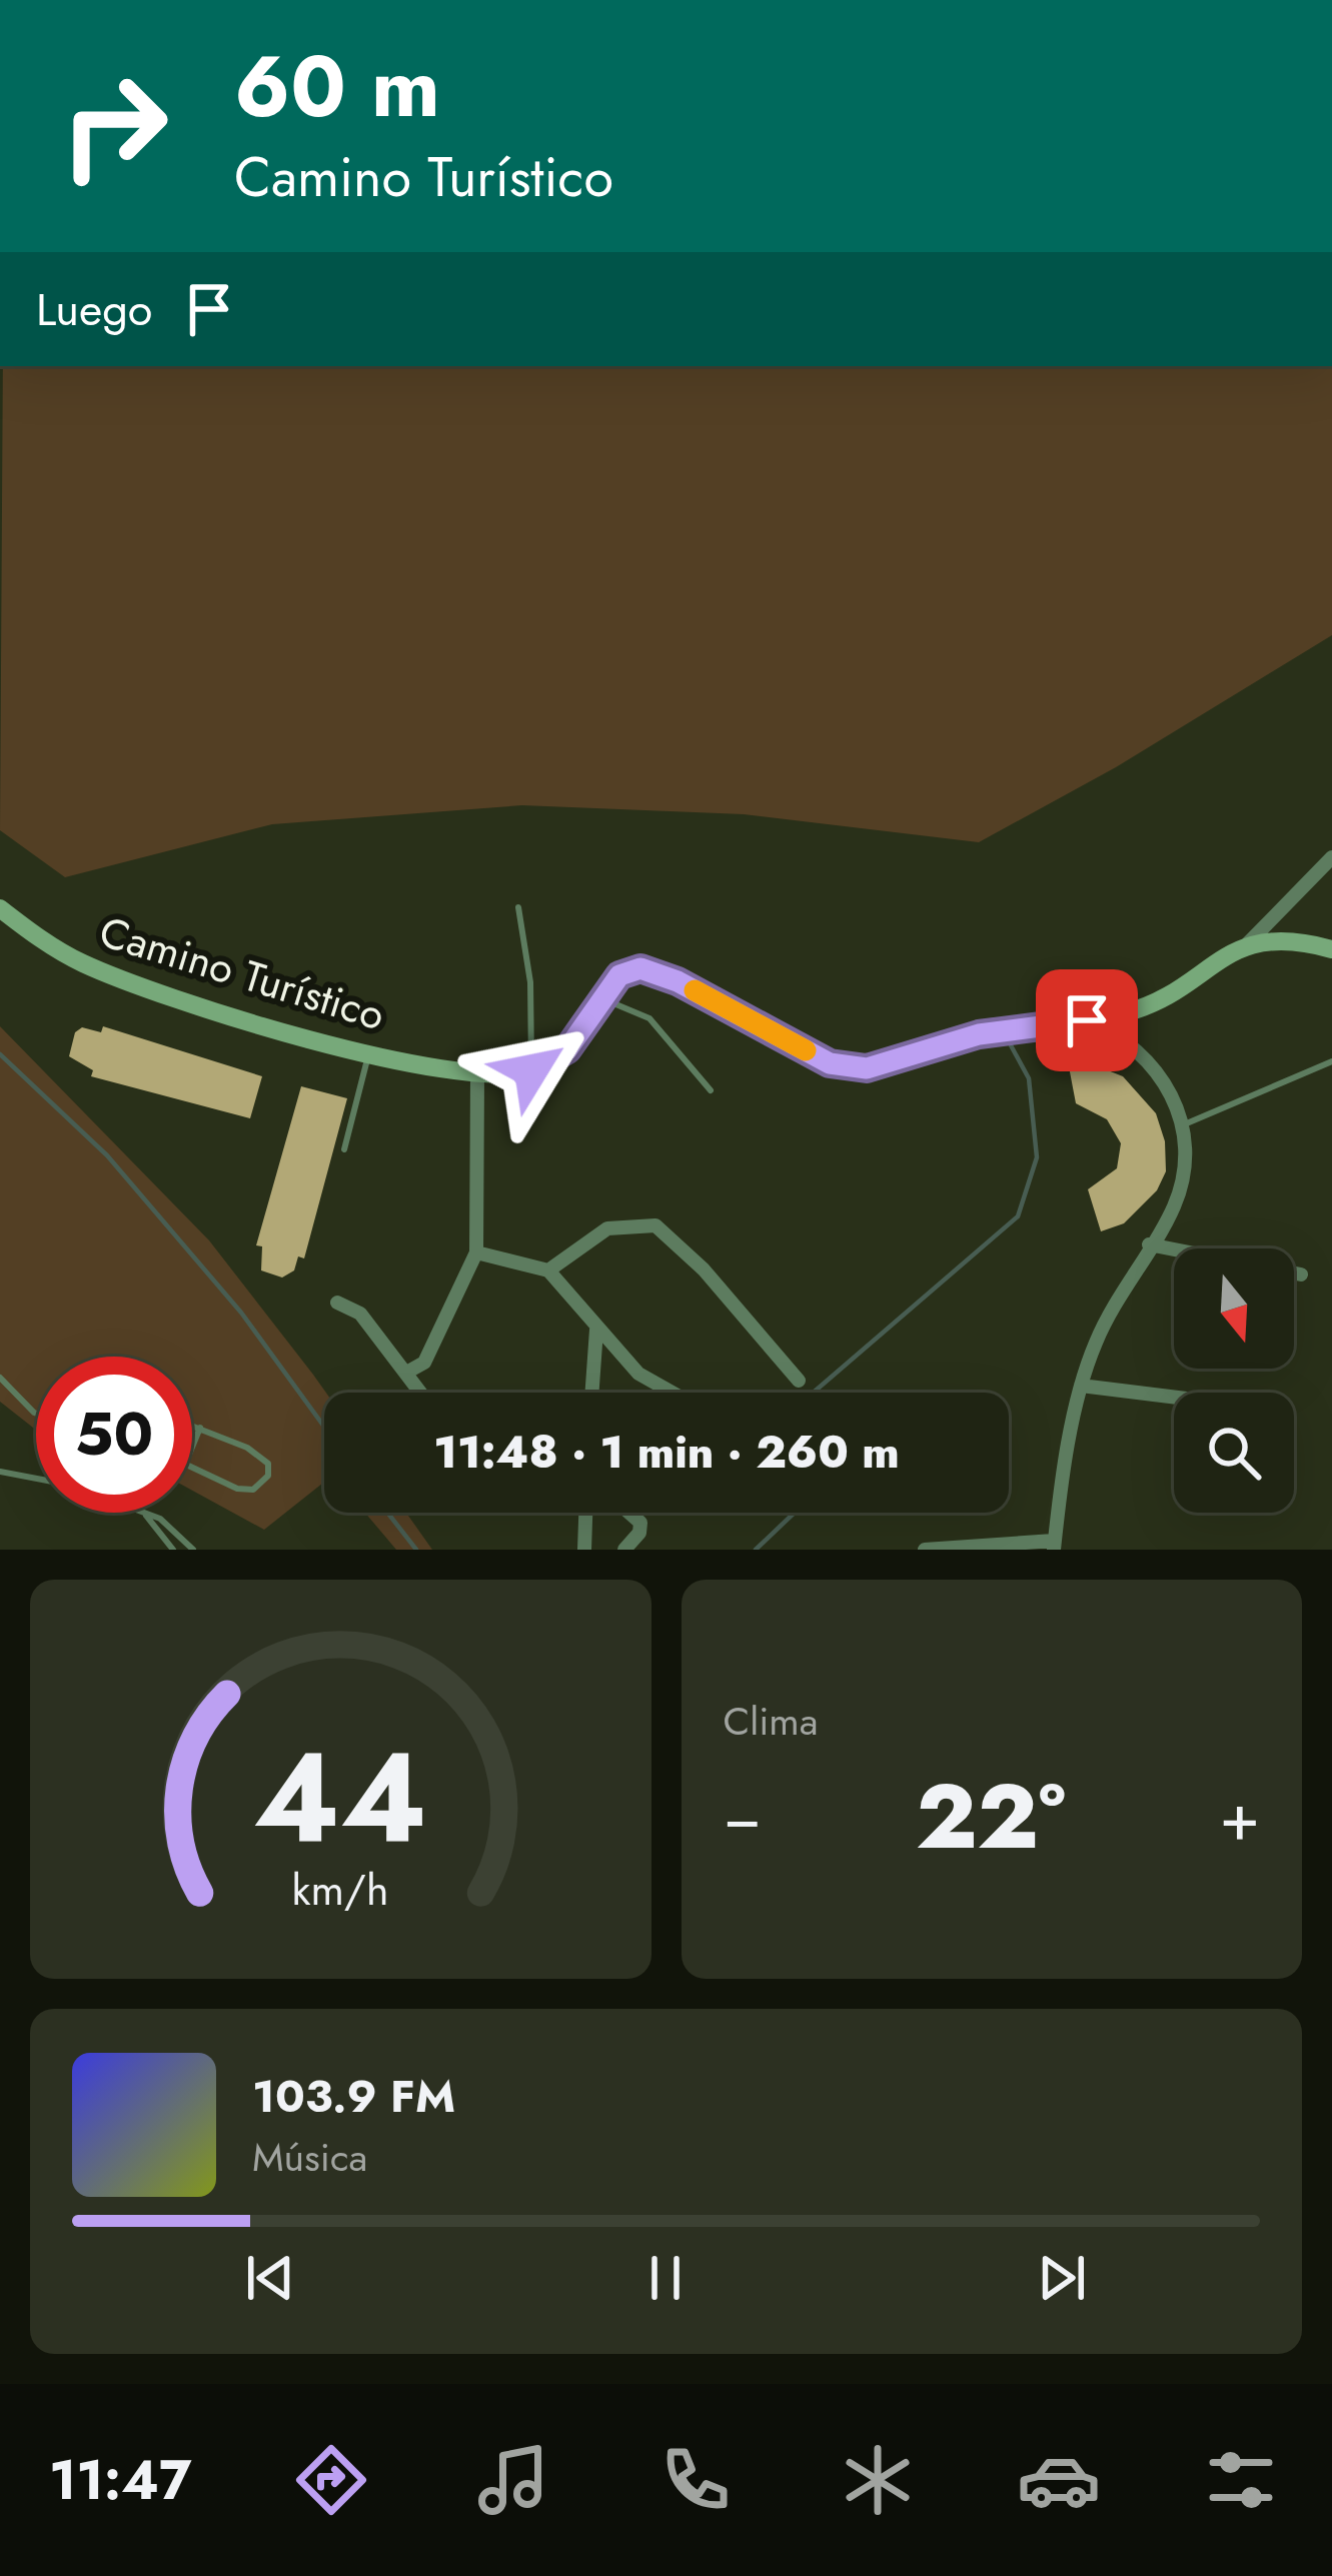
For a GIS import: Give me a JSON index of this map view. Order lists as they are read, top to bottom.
{
  "streets": {
    "main road": ["Camino Turístico"]
  },
  "north": "bottom",
  "page": {
    "turn": ["60 m", "Camino Turístico"],
    "then": "Luego",
    "limit": "50",
    "trip": "11:48 · 1 min · 260 m",
    "tile": "Clima",
    "heat": ["−", "22°", "+"],
    "song": ["103.9 FM", "Música"],
    "tabs": "11:47",
    "gauge": ["44", "km/h"]
  }
}
